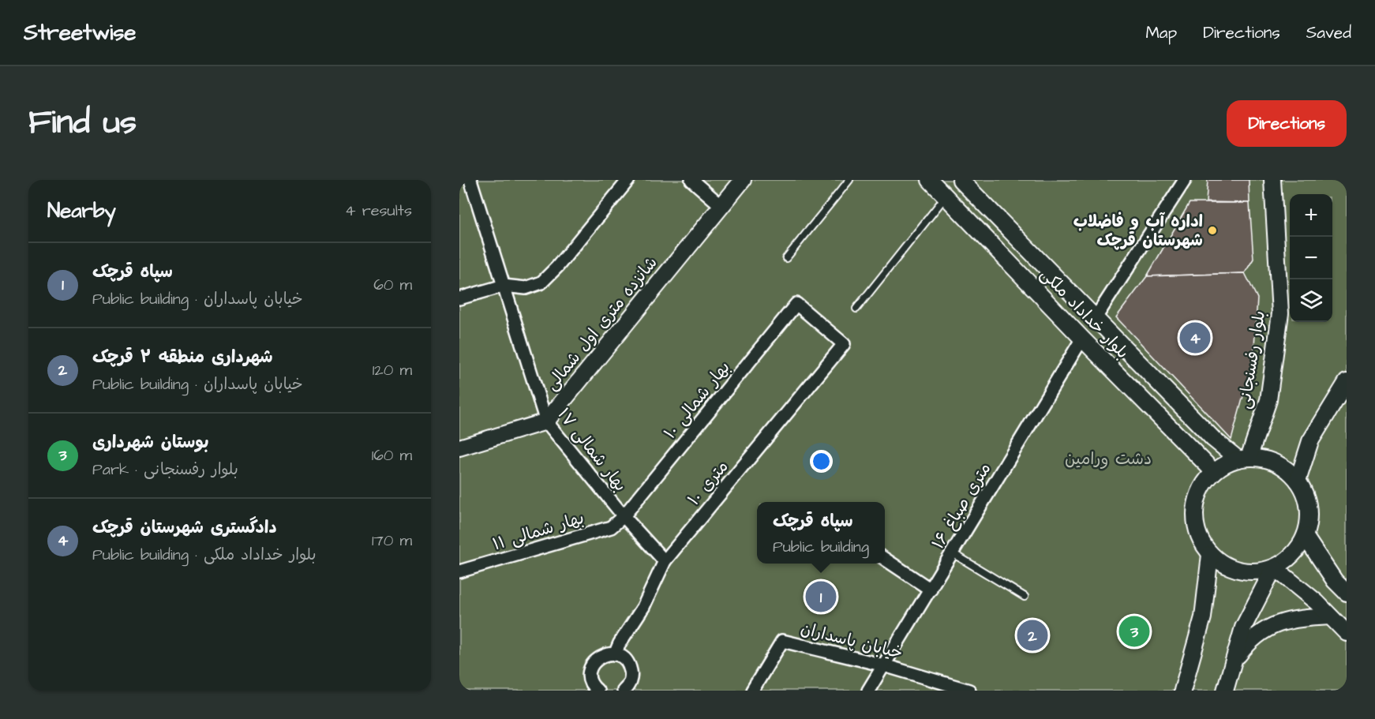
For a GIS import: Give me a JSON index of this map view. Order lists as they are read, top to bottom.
{
  "streets": {
    "street": [
      "بلوار خداداد ملکی",
      "شانزده متری اول شمالی",
      "بلوار رفسنجانی",
      "بهار شمالی ۱۰",
      "بهار شمالی ۱۷",
      "۱۰ متری",
      "۱۶ متری صباغ",
      "بهار شمالی ۱۱",
      "خیابان پاسداران"
    ]
  },
  "crossings": [
    ["بلوار خداداد ملکی", "بلوار رفسنجانی"],
    ["بلوار خداداد ملکی", "۱۶ متری صباغ"],
    ["شانزده متری اول شمالی", "بهار شمالی ۱۷"],
    ["بهار شمالی ۱۰", "بهار شمالی ۱۷"],
    ["بهار شمالی ۱۰", "۱۰ متری"],
    ["بهار شمالی ۱۰", "بهار شمالی ۱۱"],
    ["بهار شمالی ۱۷", "۱۰ متری"],
    ["بهار شمالی ۱۷", "بهار شمالی ۱۱"],
    ["۱۶ متری صباغ", "خیابان پاسداران"]
  ],
  "parks": ["دشت ورامین"],
  "places": ["اداره آب و فاضلاب شهرستان قرچک"],
  "page": {
    "header": "Streetwise",
    "nav": ["Map", "Directions", "Saved"],
    "title": "Find us",
    "buttons": "Directions",
    "heading": ["Nearby", "4 results"],
    "map_buttons": ["+", "−"],
    "list": [
      {
        "mark": "1",
        "name": "سپاه قرچک",
        "note": "Public building · خیابان پاسداران",
        "value": "60 m"
      },
      {
        "mark": "2",
        "name": "شهرداری منطقه ۲ قرچک",
        "note": "Public building · خیابان پاسداران",
        "value": "120 m"
      },
      {
        "mark": "3",
        "name": "بوستان شهرداری",
        "note": "Park · بلوار رفسنجانی",
        "value": "160 m"
      },
      {
        "mark": "4",
        "name": "دادگستری شهرستان قرچک",
        "note": "Public building · بلوار خداداد ملکی",
        "value": "170 m"
      }
    ],
    "pins": [
      "4",
      "1",
      "3",
      "2"
    ],
    "popup": ["سپاه قرچک", "Public building"]
  }
}
